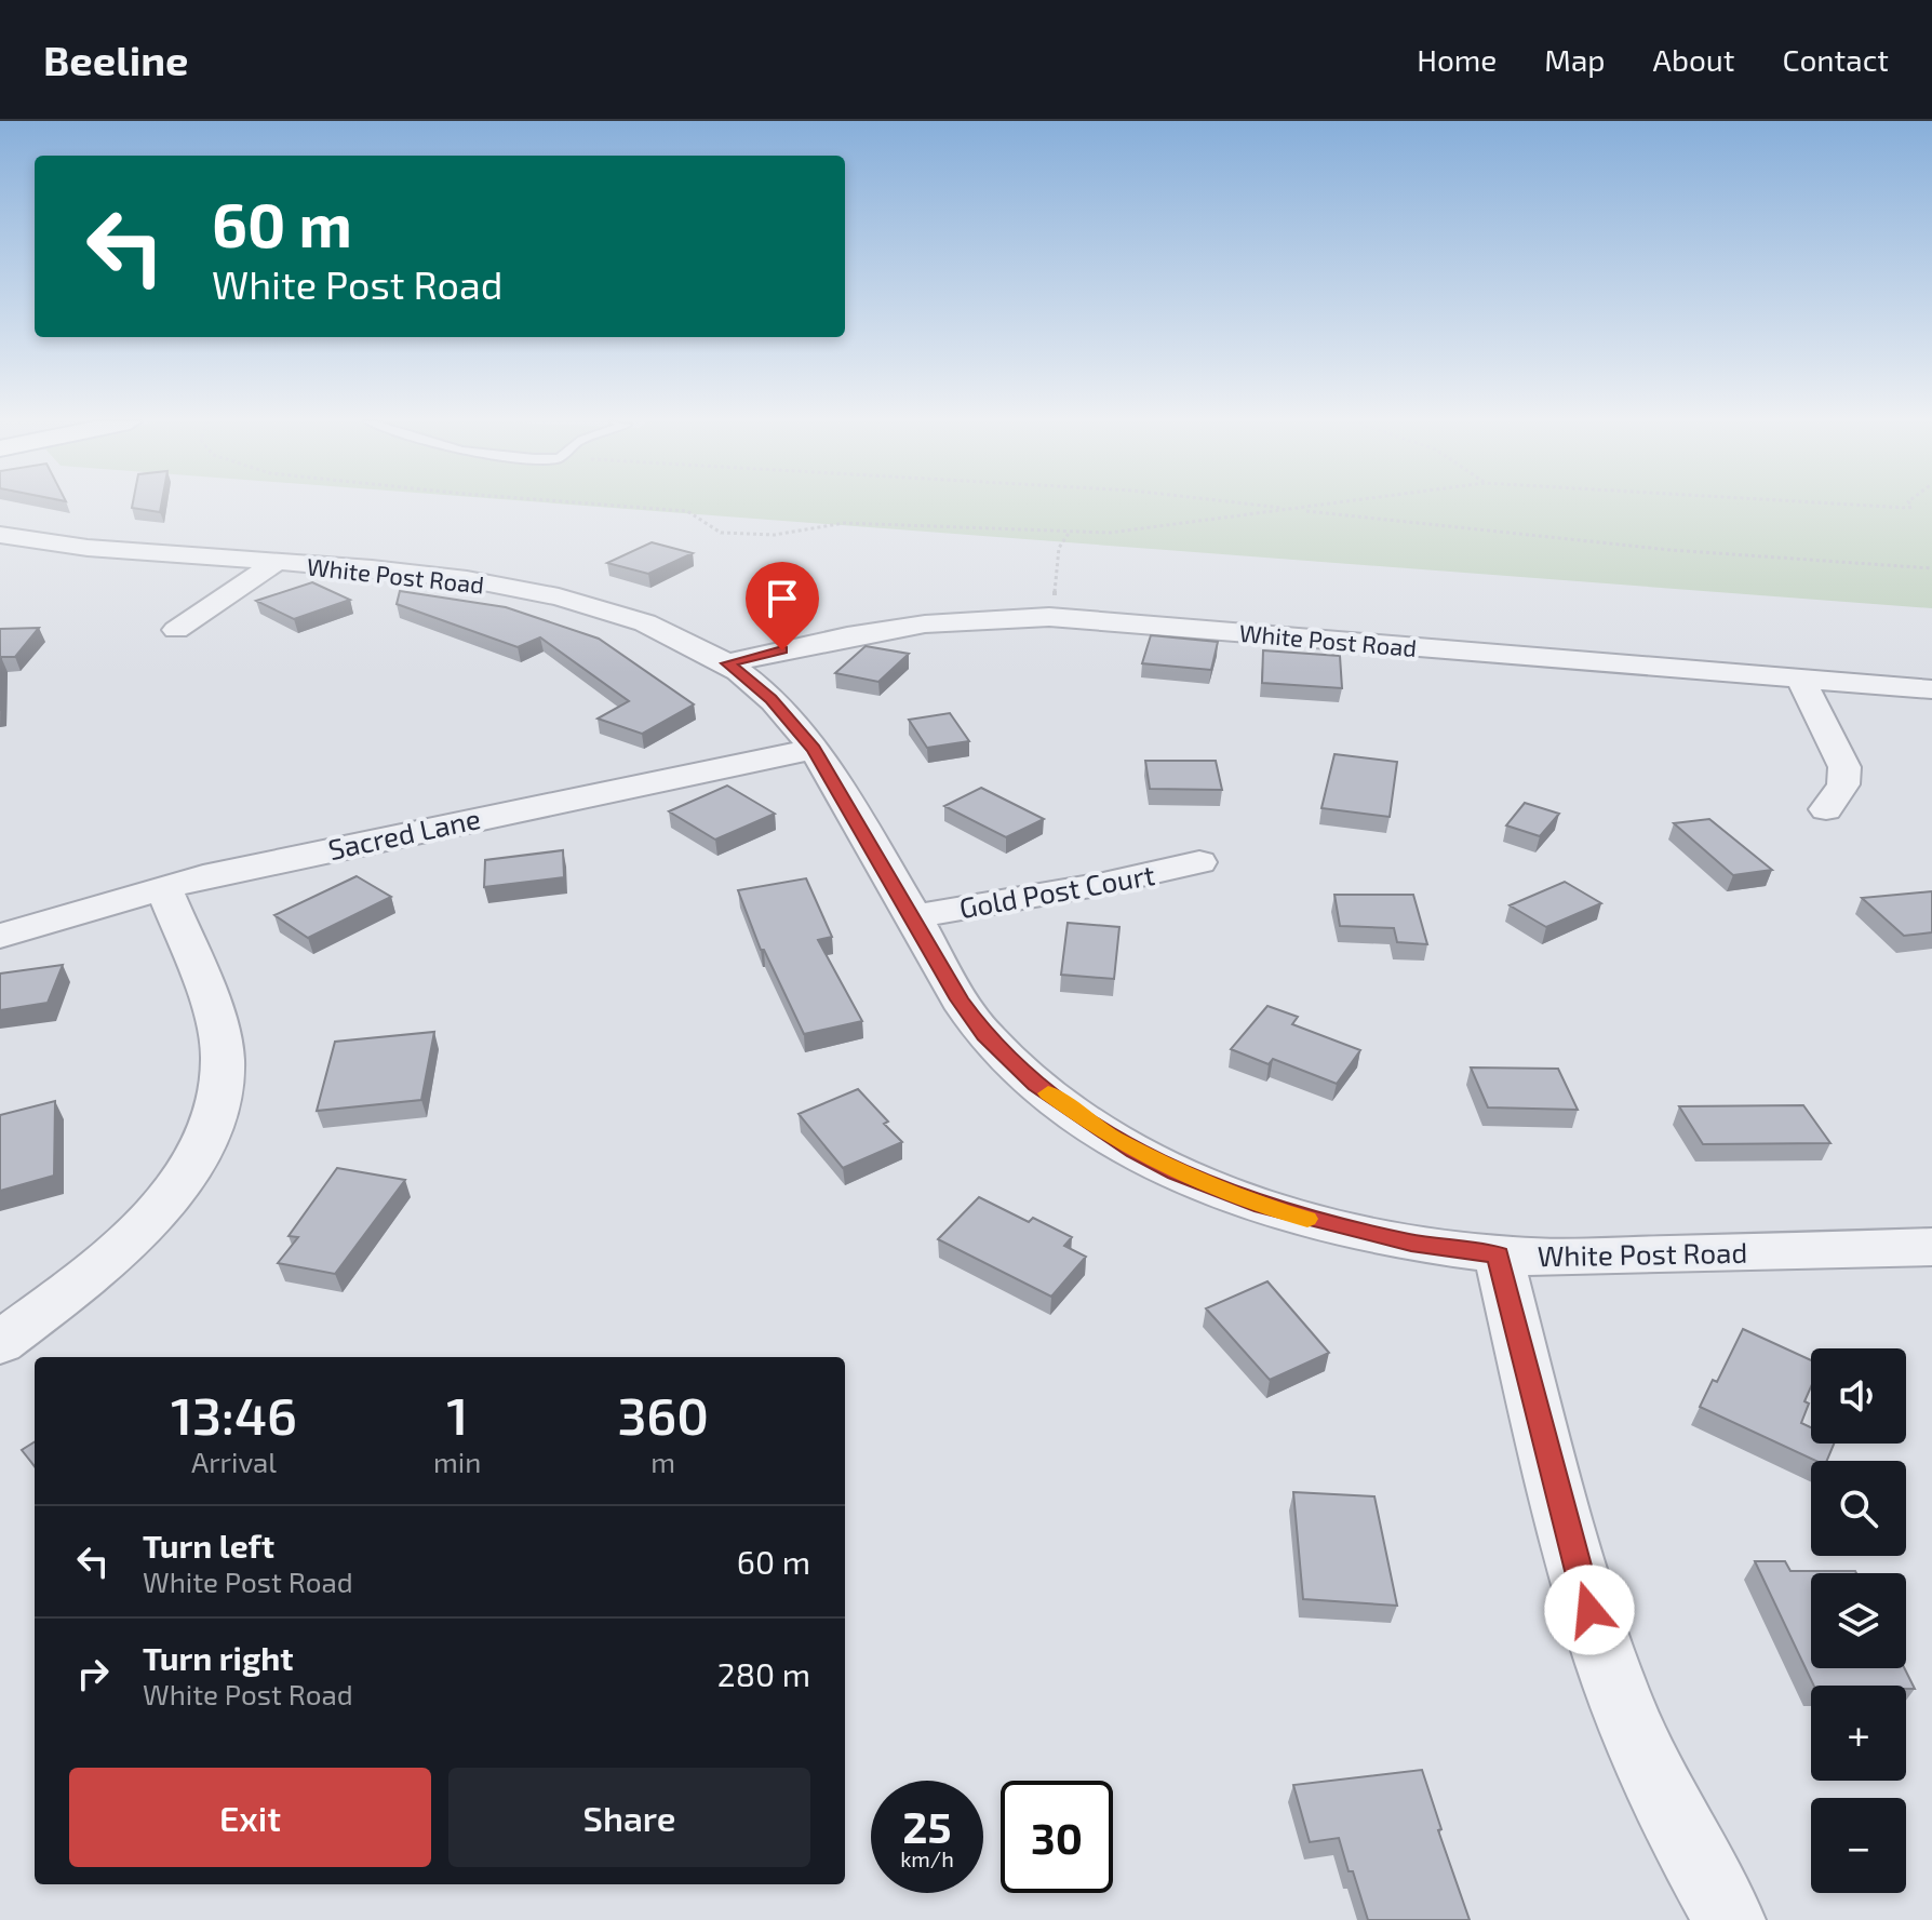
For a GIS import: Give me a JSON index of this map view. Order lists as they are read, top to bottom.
{
  "streets": {
    "street": ["White Post Road", "Sacred Lane", "Gold Post Court"]
  },
  "crossings": [
    ["White Post Road", "Sacred Lane"],
    ["White Post Road", "Gold Post Court"]
  ],
  "page": {
    "header": "Beeline",
    "nav": [
      "Home",
      "Map",
      "About",
      "Contact"
    ],
    "turn": ["60 m", "White Post Road"],
    "map_buttons": ["+", "−"],
    "eta": [
      "13:46",
      "Arrival",
      "1",
      "min",
      "360",
      "m"
    ],
    "list": [
      {
        "name": "Turn left",
        "note": "White Post Road",
        "value": "60 m"
      },
      {
        "name": "Turn right",
        "note": "White Post Road",
        "value": "280 m"
      }
    ],
    "buttons": ["Exit", "Share"],
    "speed": "25 km/h",
    "limit": "30"
  }
}
